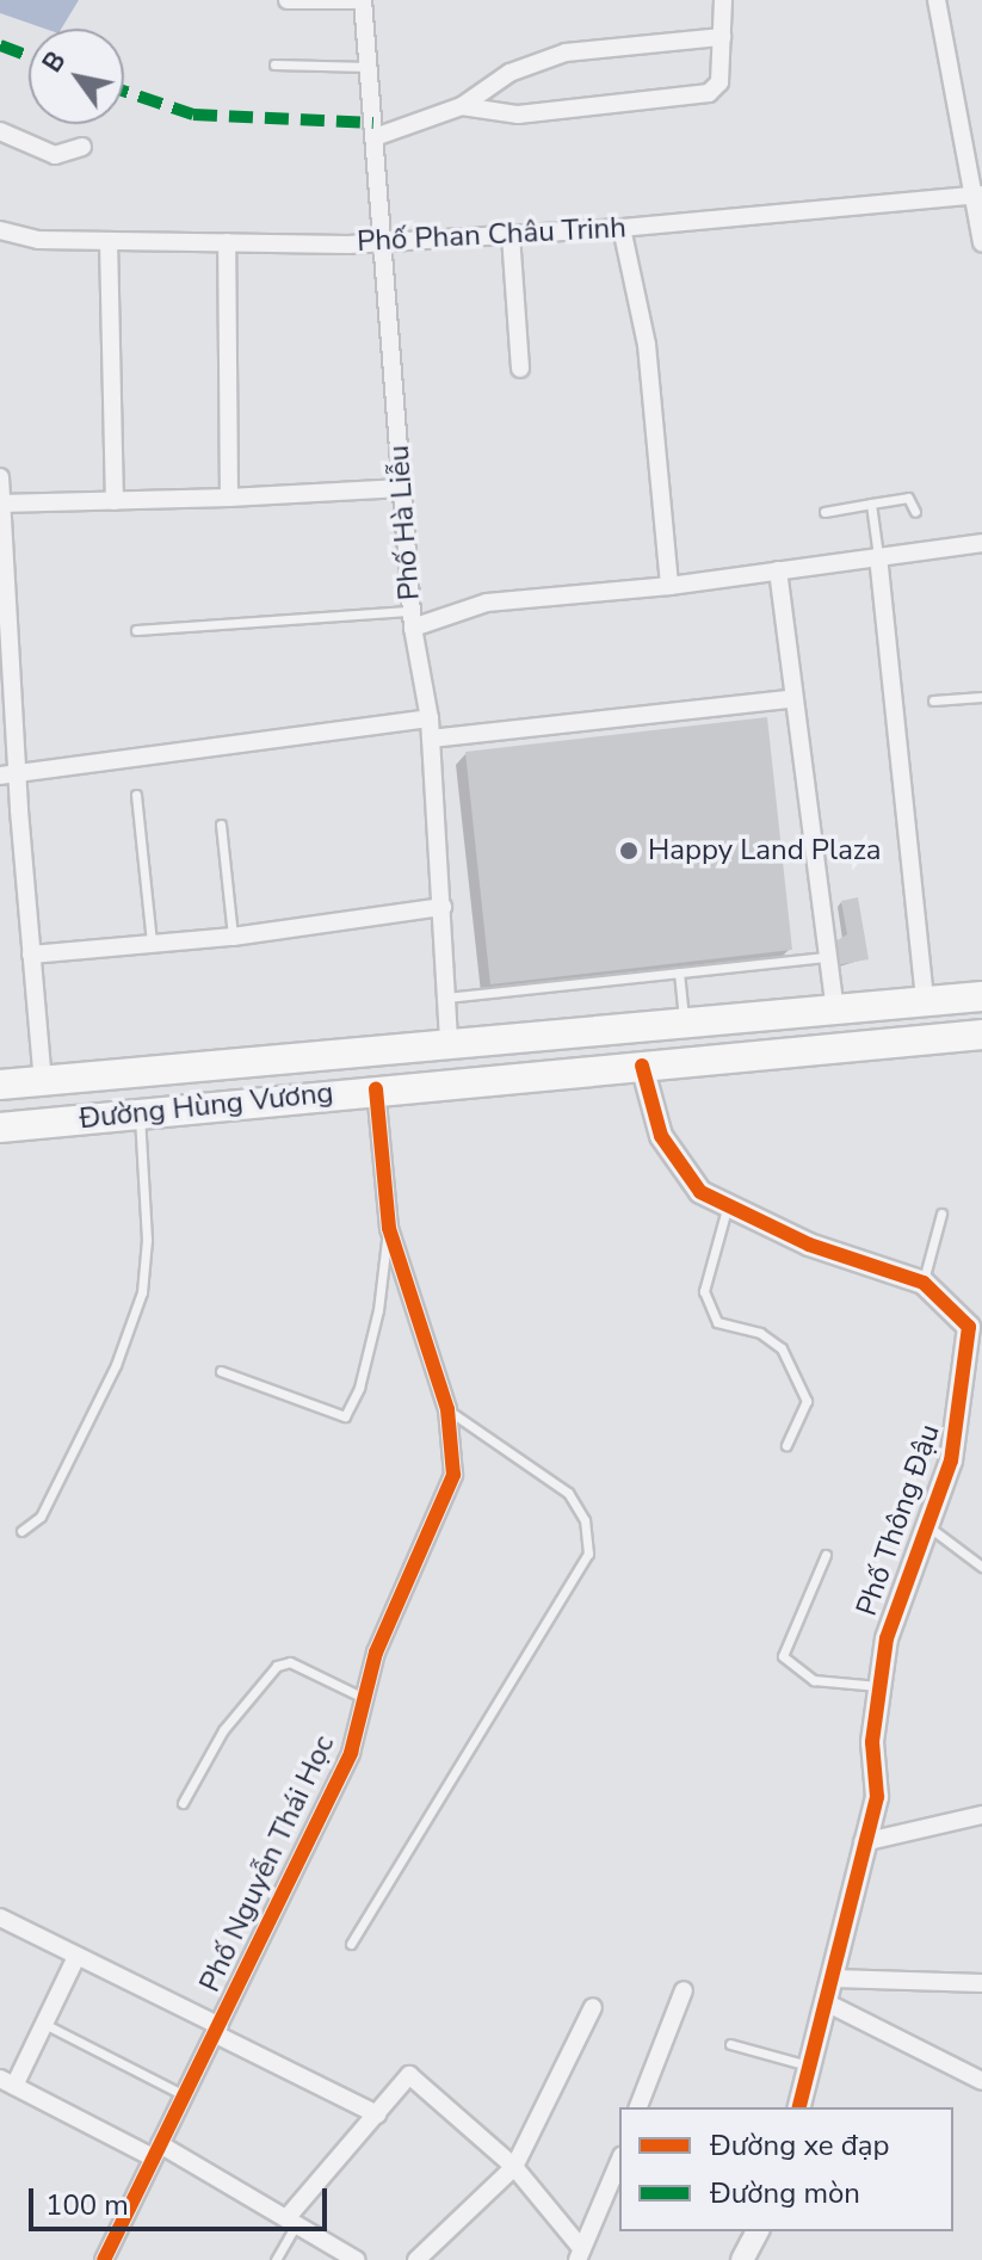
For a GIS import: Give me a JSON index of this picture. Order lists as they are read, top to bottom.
{
  "streets": {
    "main road": ["Đường Hùng Vương"],
    "street": [
      "Phố Phan Châu Trinh",
      "Phố Hà Liễu",
      "Phố Thông Đậu",
      "Phố Nguyễn Thái Học"
    ]
  },
  "crossings": [
    ["Phố Phan Châu Trinh", "Phố Hà Liễu"],
    ["Phố Hà Liễu", "Đường Hùng Vương"],
    ["Đường Hùng Vương", "Phố Thông Đậu"],
    ["Đường Hùng Vương", "Phố Nguyễn Thái Học"]
  ],
  "places": ["Happy Land Plaza"],
  "legend": ["Đường xe đạp", "Đường mòn"],
  "scale_bar": "100 m",
  "north": "top left"
}
